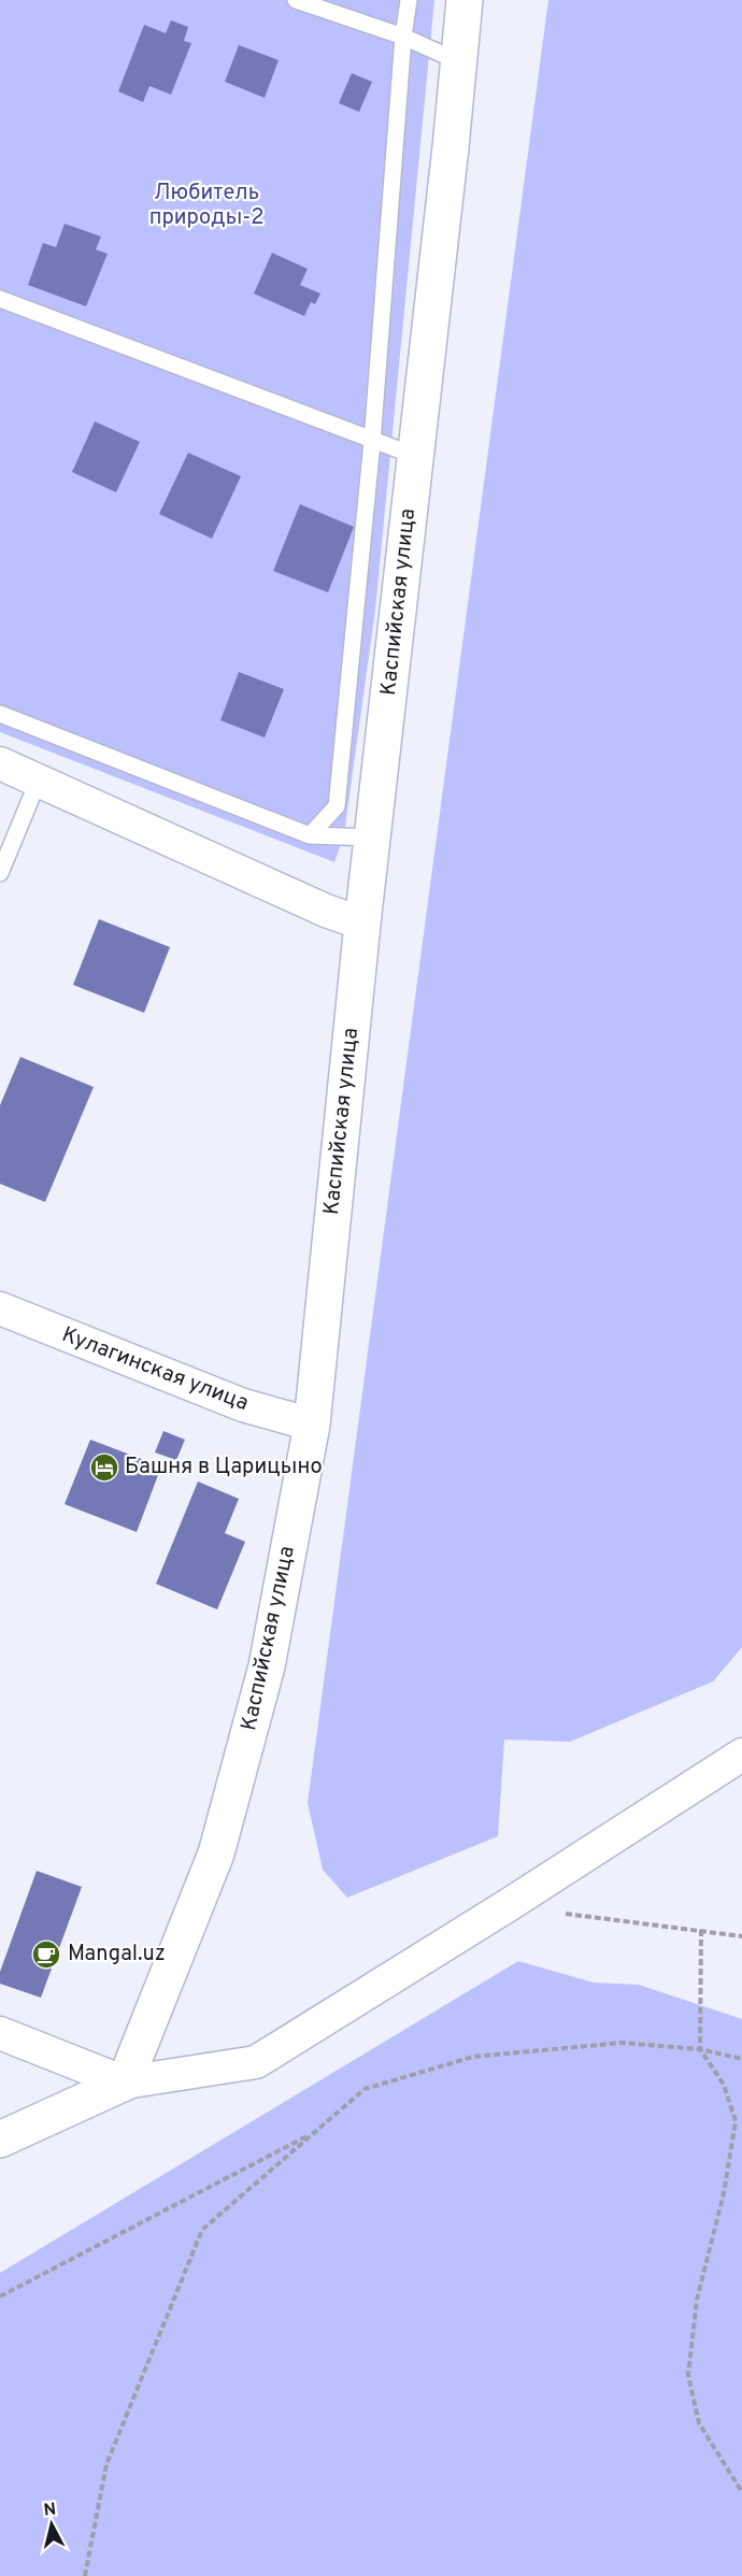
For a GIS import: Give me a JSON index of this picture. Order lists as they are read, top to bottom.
{
  "streets": {
    "street": ["Каспийская улица", "Кулагинская улица"]
  },
  "crossings": [
    ["Каспийская улица", "Кулагинская улица"]
  ],
  "parks": ["Любитель природы-2"],
  "places": {
    "hotel": ["Башня в Царицыно"],
    "cafe": ["Mangal.uz"]
  },
  "north": "top"
}
